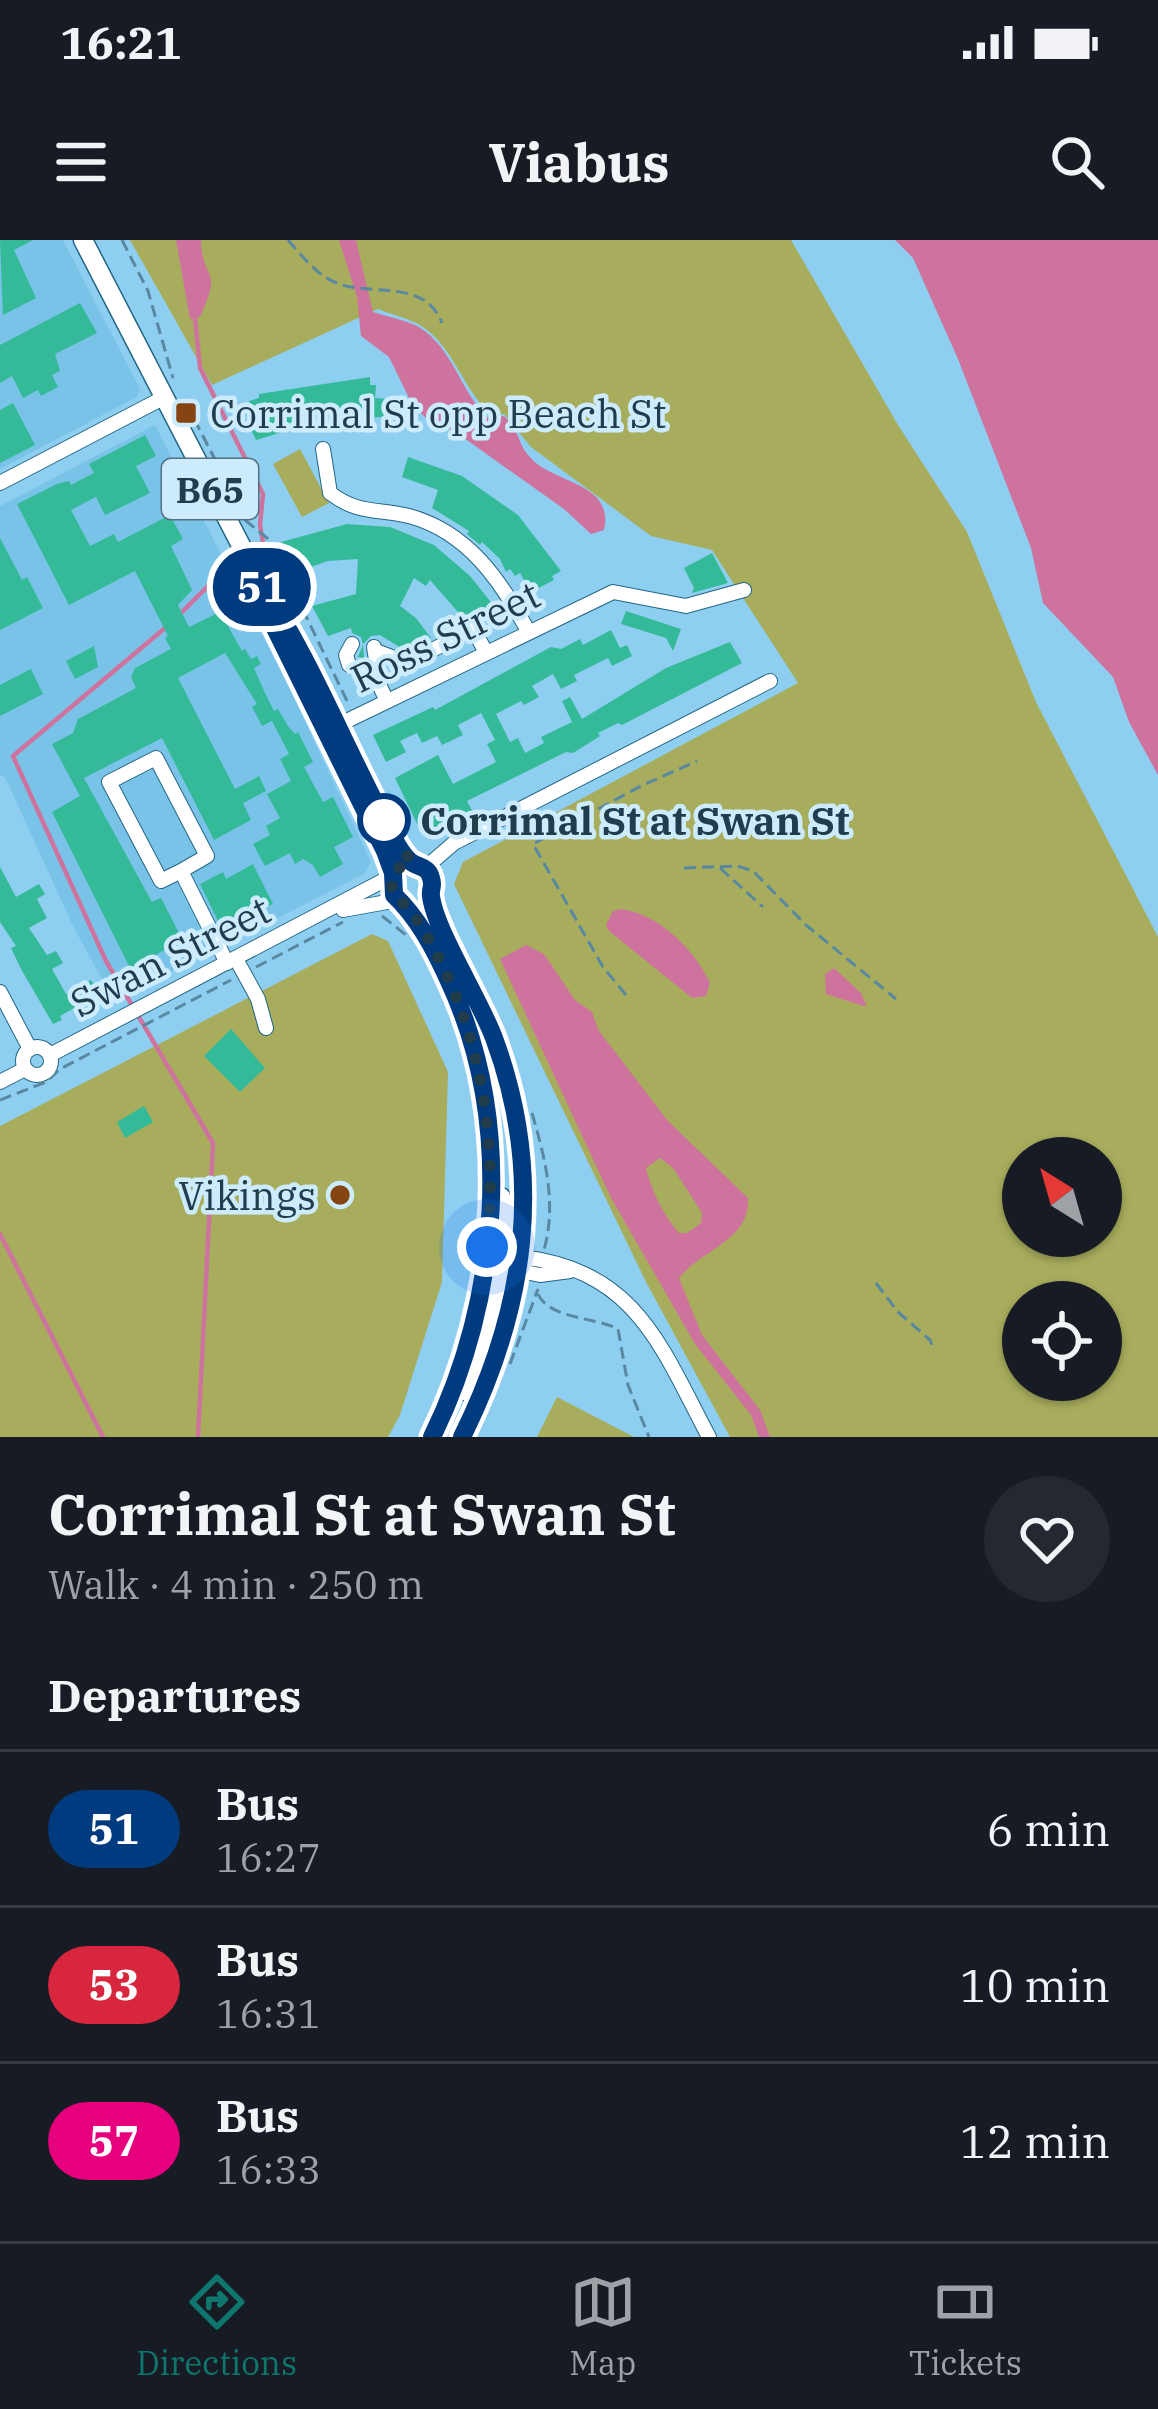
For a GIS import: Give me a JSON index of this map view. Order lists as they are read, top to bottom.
{
  "streets": {
    "main road": ["B65"],
    "street": ["Ross Street", "Swan Street"]
  },
  "crossings": [
    ["B65", "Ross Street"],
    ["B65", "Swan Street"]
  ],
  "places": {
    "transit": ["Corrimal St opp Beach St"],
    "other": ["Corrimal St at Swan St", "Vikings"]
  },
  "lines": ["bus line 51"],
  "north": "top left",
  "page": {
    "status": "16:21",
    "header": "Viabus",
    "on_map": "51",
    "heading": [
      ["Corrimal St at Swan St", "Walk · 4 min · 250 m"],
      "Departures"
    ],
    "list": [
      {
        "mark": "51",
        "name": "Bus",
        "note": "16:27",
        "value": "6 min"
      },
      {
        "mark": "53",
        "name": "Bus",
        "note": "16:31",
        "value": "10 min"
      },
      {
        "mark": "57",
        "name": "Bus",
        "note": "16:33",
        "value": "12 min"
      }
    ],
    "tabs": ["Directions", "Map", "Tickets"]
  }
}
